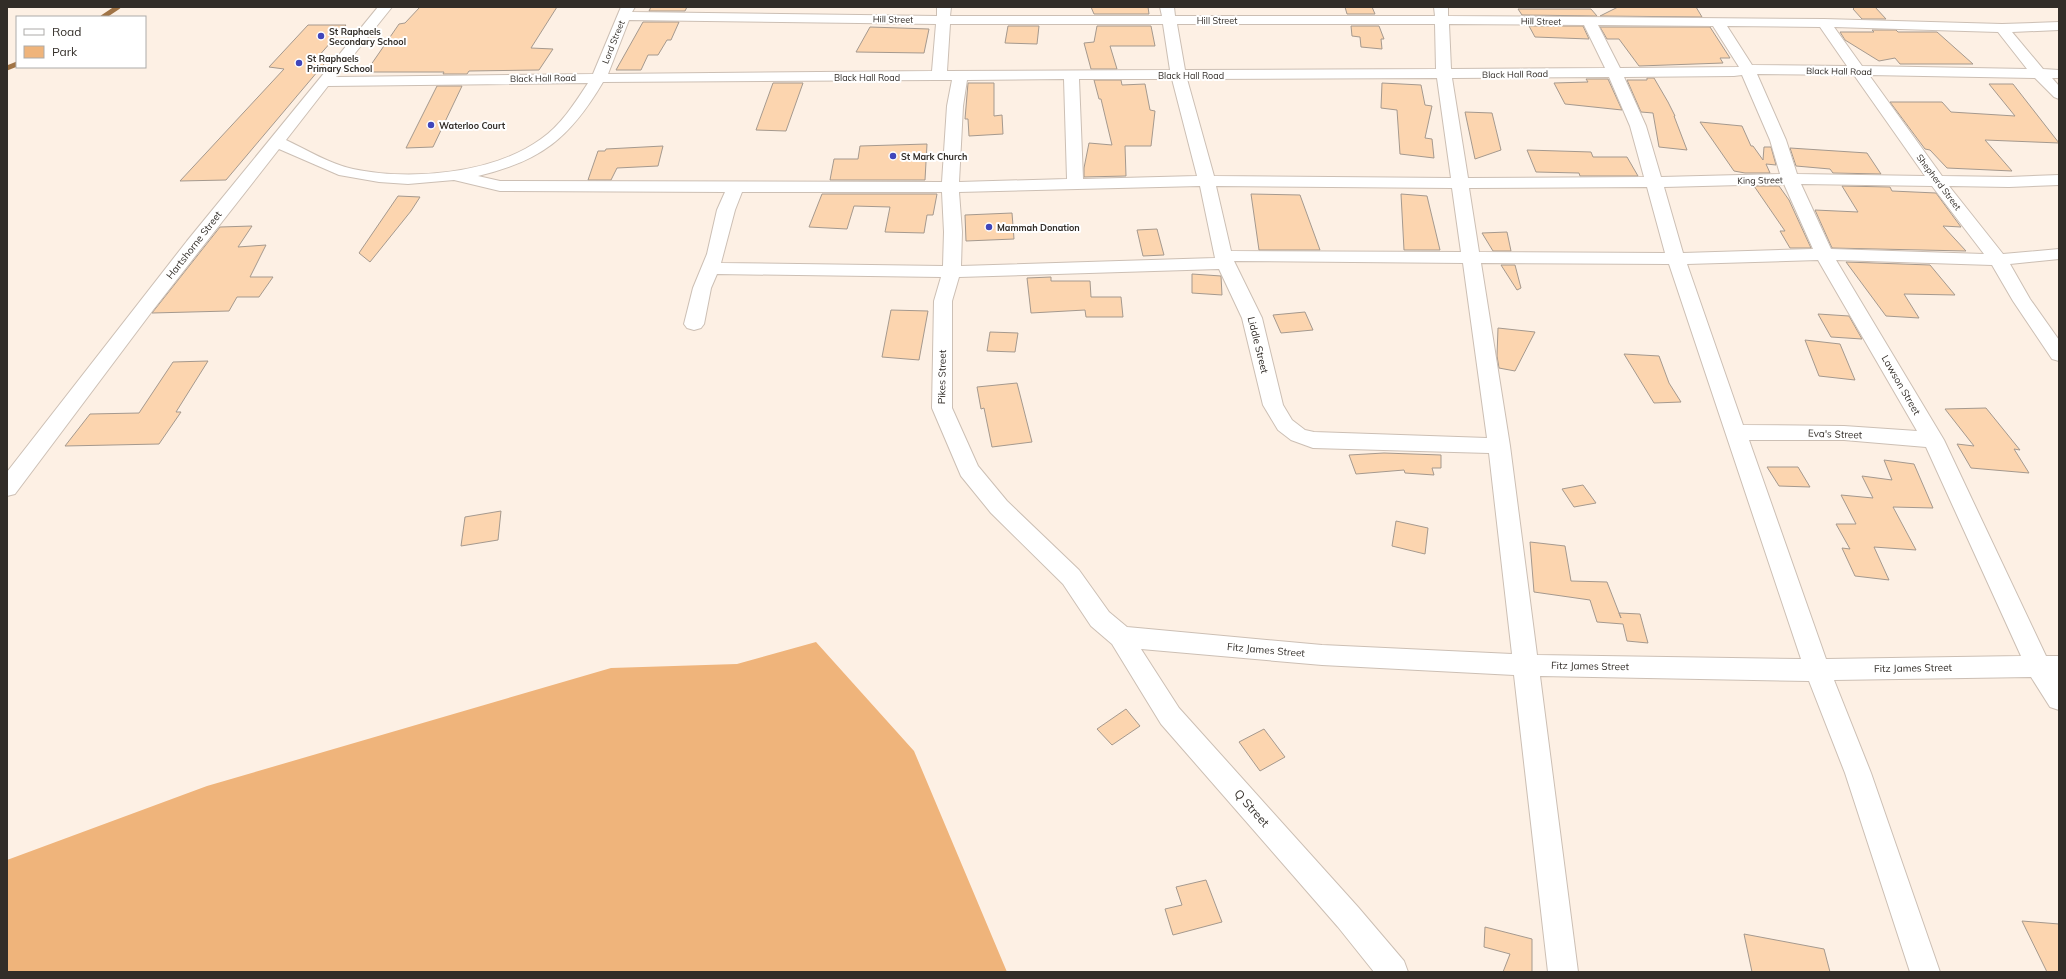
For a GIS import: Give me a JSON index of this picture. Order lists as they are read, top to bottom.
{
  "streets": {
    "street": [
      "Hill Street",
      "Lord Street",
      "Black Hall Road",
      "King Street",
      "Shepherd Street",
      "Hartshorne Street",
      "Liddle Street",
      "Pikes Street",
      "Lawson Street",
      "Eva's Street",
      "Fitz James Street",
      "Q Street"
    ]
  },
  "crossings": [
    ["Hill Street", "Lord Street"],
    ["Hill Street", "Shepherd Street"],
    ["Hill Street", "Liddle Street"],
    ["Hill Street", "Lawson Street"],
    ["Lord Street", "Black Hall Road"],
    ["Lord Street", "King Street"],
    ["Black Hall Road", "Shepherd Street"],
    ["Black Hall Road", "Hartshorne Street"],
    ["Black Hall Road", "Liddle Street"],
    ["Black Hall Road", "Pikes Street"],
    ["Black Hall Road", "Lawson Street"],
    ["King Street", "Shepherd Street"],
    ["King Street", "Liddle Street"],
    ["King Street", "Pikes Street"],
    ["King Street", "Lawson Street"],
    ["Pikes Street", "Fitz James Street"],
    ["Pikes Street", "Q Street"],
    ["Lawson Street", "Eva's Street"],
    ["Lawson Street", "Fitz James Street"],
    ["Fitz James Street", "Q Street"]
  ],
  "places": [
    "St Raphaels Secondary School",
    "St Raphaels Primary School",
    "Waterloo Court",
    "St Mark Church",
    "Mammah Donation"
  ],
  "legend": ["Road", "Park"]
}
